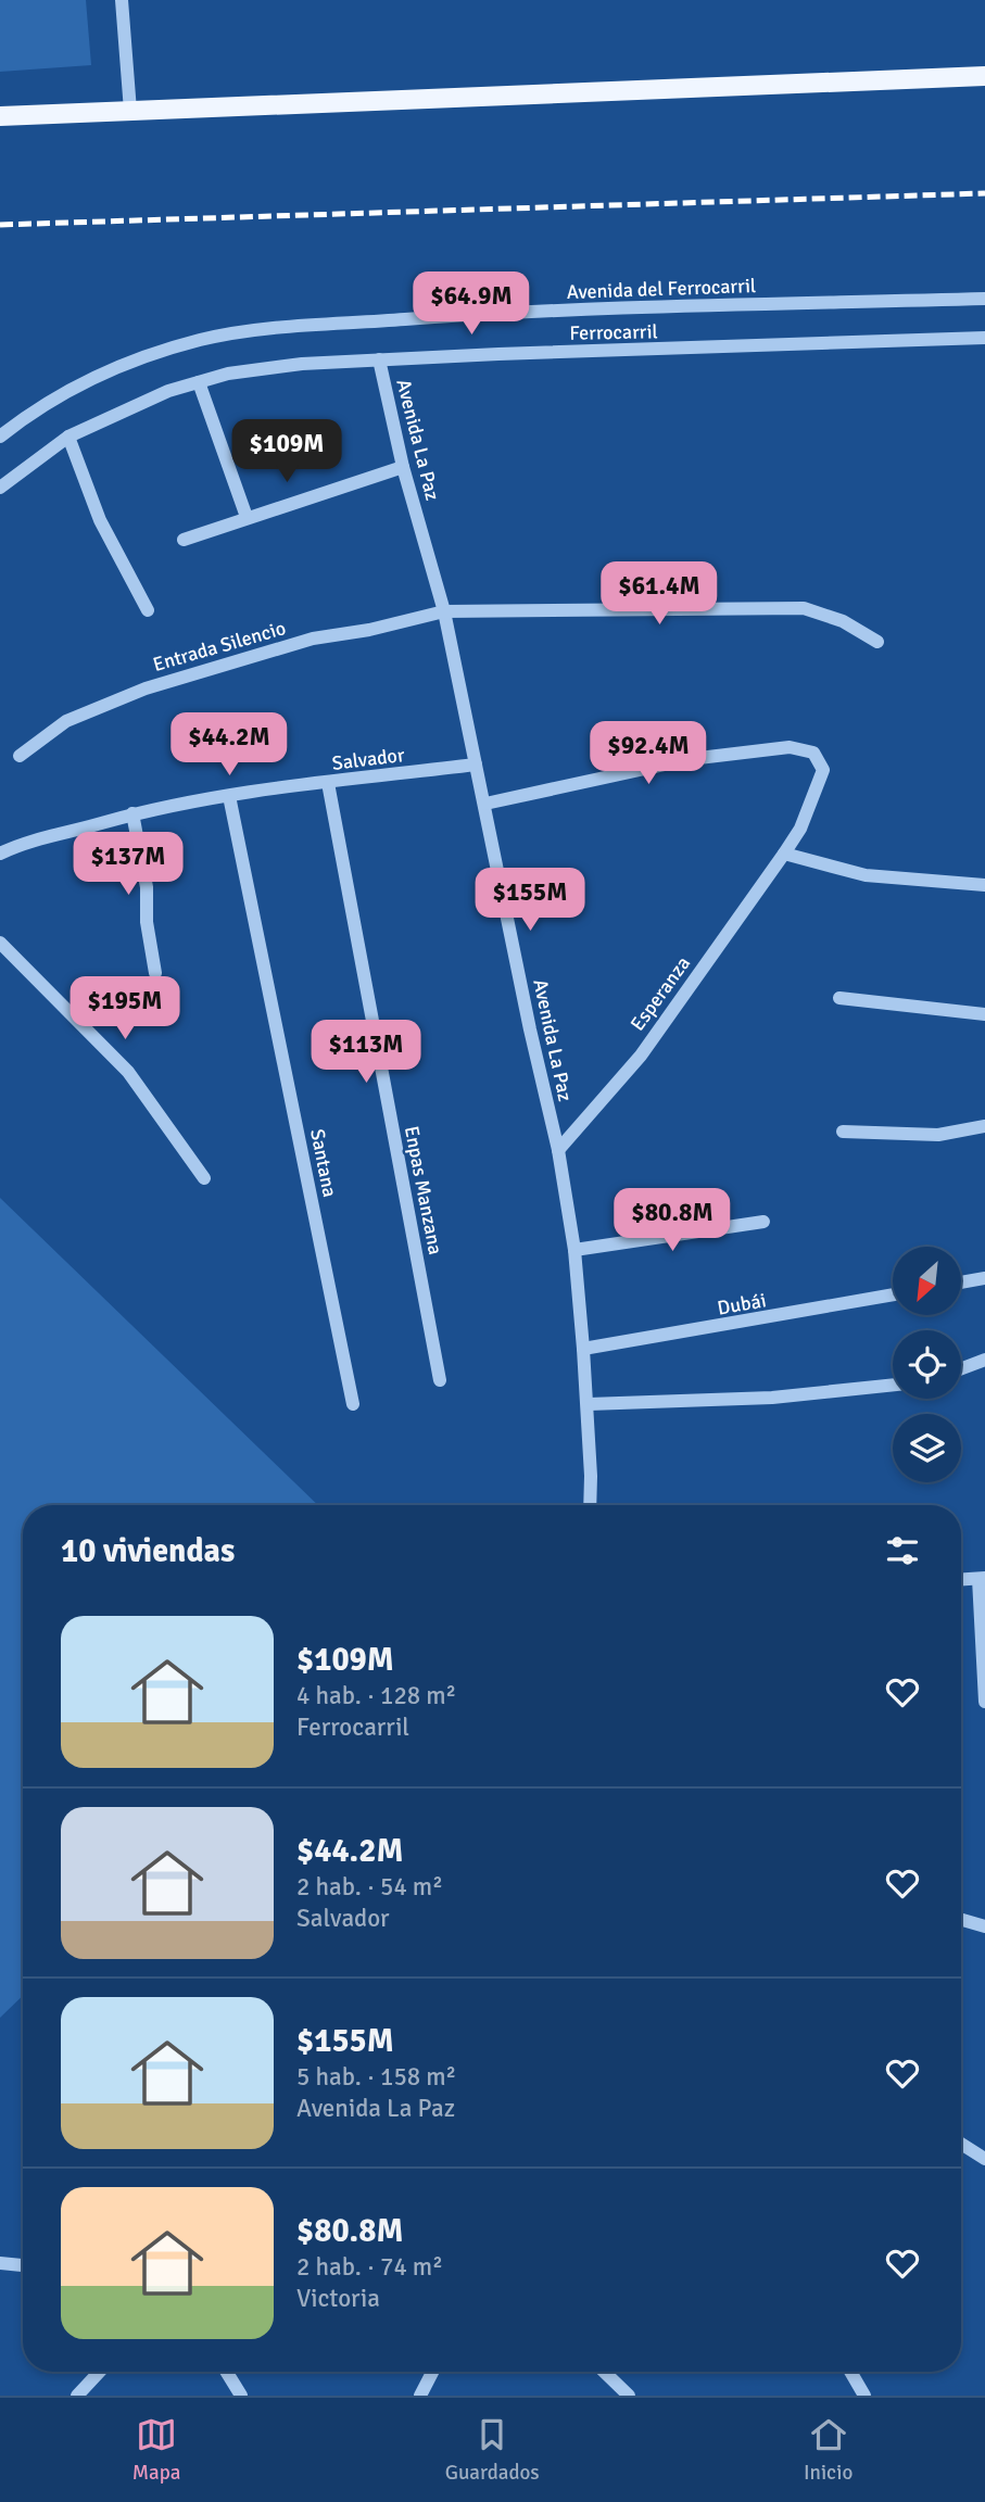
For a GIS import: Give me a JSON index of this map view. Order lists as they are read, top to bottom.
{
  "streets": {
    "street": [
      "Avenida del Ferrocarril",
      "Ferrocarril",
      "Avenida La Paz",
      "Entrada Silencio",
      "Salvador",
      "Esperanza",
      "Santana",
      "Enpas Manzana",
      "Dubái"
    ]
  },
  "crossings": [
    ["Ferrocarril", "Avenida La Paz"],
    ["Avenida La Paz", "Entrada Silencio"],
    ["Avenida La Paz", "Salvador"],
    ["Avenida La Paz", "Esperanza"],
    ["Avenida La Paz", "Dubái"],
    ["Salvador", "Santana"],
    ["Salvador", "Enpas Manzana"]
  ],
  "north": "bottom left",
  "page": {
    "price": [
      "$64.9M",
      "$109M",
      "$61.4M",
      "$44.2M",
      "$92.4M",
      "$137M",
      "$155M",
      "$195M",
      "$113M",
      "$80.8M"
    ],
    "heading": "10 viviendas",
    "list": [
      {
        "name": "$109M",
        "note": "4 hab. · 128 m² · Ferrocarril"
      },
      {
        "name": "$44.2M",
        "note": "2 hab. · 54 m² · Salvador"
      },
      {
        "name": "$155M",
        "note": "5 hab. · 158 m² · Avenida La Paz"
      },
      {
        "name": "$80.8M",
        "note": "2 hab. · 74 m² · Victoria"
      }
    ],
    "tabs": ["Mapa", "Guardados", "Inicio"]
  }
}
